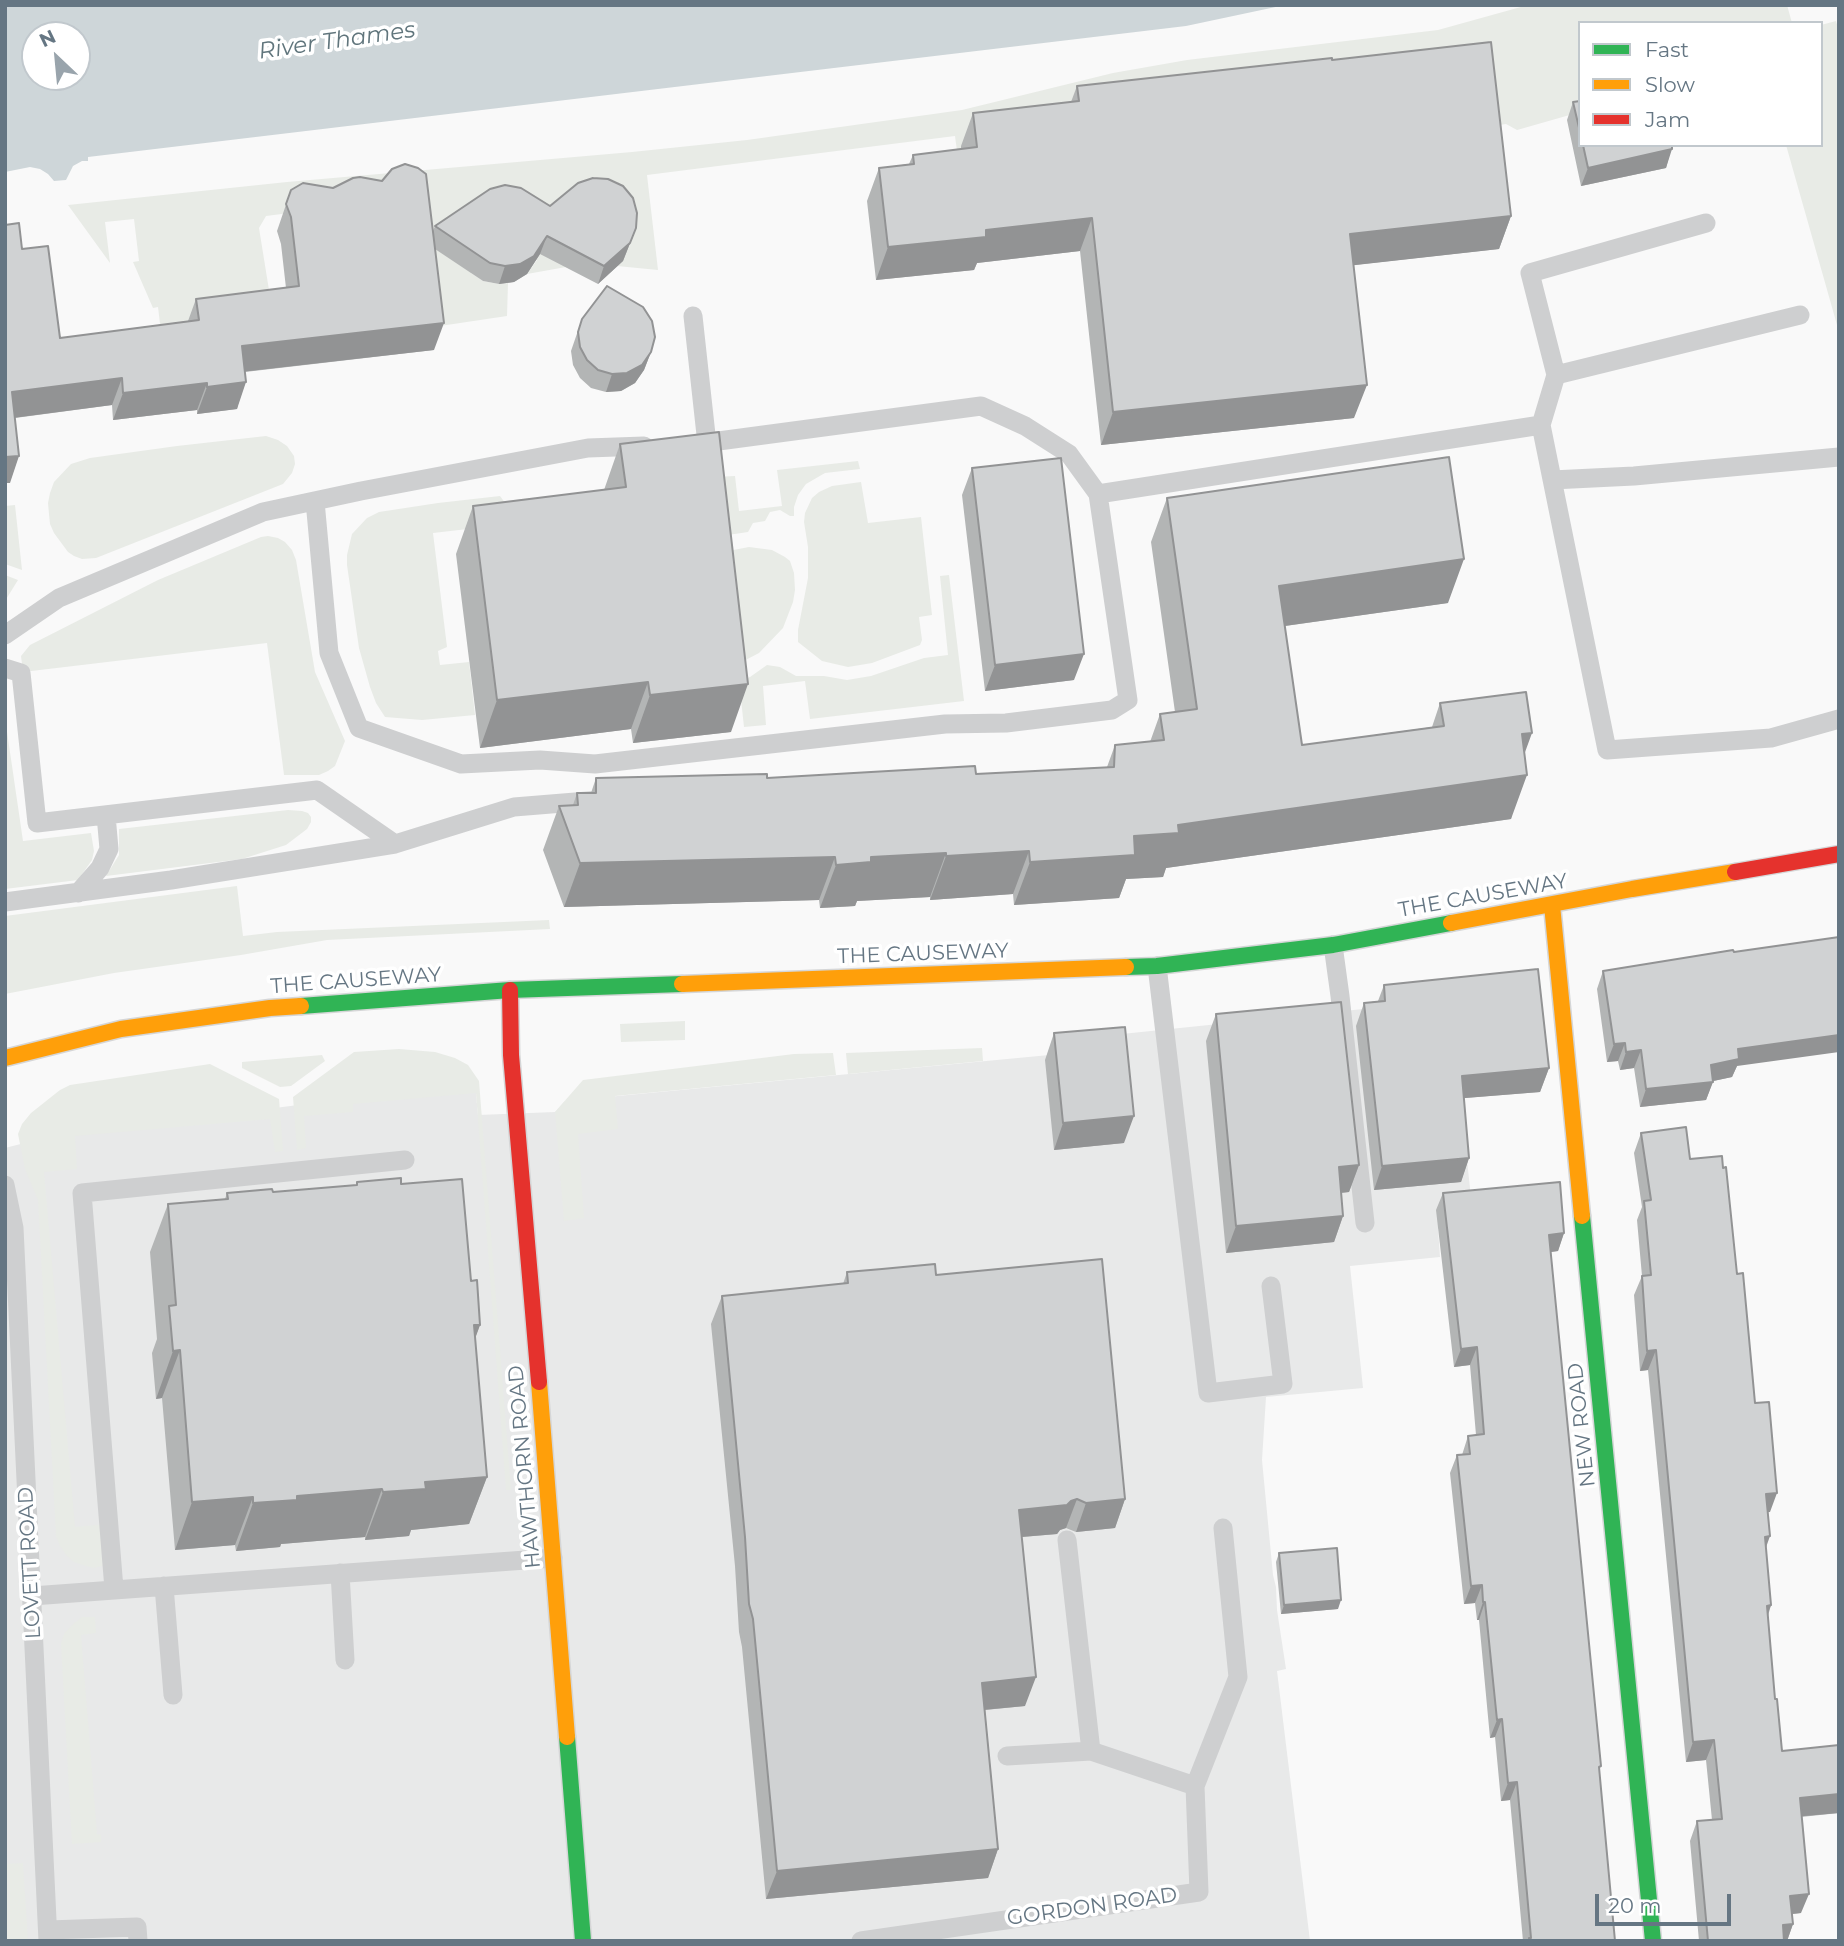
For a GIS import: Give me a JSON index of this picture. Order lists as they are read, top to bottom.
{
  "streets": {
    "street": ["THE CAUSEWAY", "NEW ROAD", "HAWTHORN ROAD"],
    "lane": ["LOVETT ROAD", "GORDON ROAD"]
  },
  "crossings": [
    ["THE CAUSEWAY", "NEW ROAD"],
    ["THE CAUSEWAY", "HAWTHORN ROAD"]
  ],
  "water": ["River Thames"],
  "legend": ["Fast", "Slow", "Jam"],
  "scale_bar": "20 m",
  "north": "top left"
}
